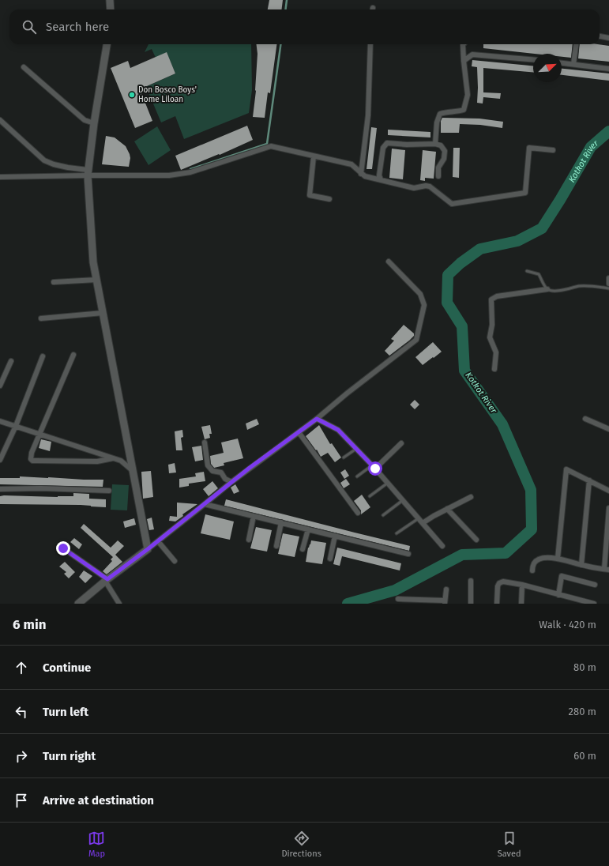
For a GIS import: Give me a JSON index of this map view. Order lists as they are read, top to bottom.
{
  "water": ["Kotkot River"],
  "places": ["Don Bosco Boys' Home Liloan"],
  "north": "top right",
  "page": {
    "search": "Search here",
    "heading": ["6 min", "Walk · 420 m"],
    "list": [
      ["Continue", "80 m"],
      ["Turn left", "280 m"],
      ["Turn right", "60 m"],
      "Arrive at destination"
    ],
    "nav": ["Map", "Directions", "Saved"]
  }
}
